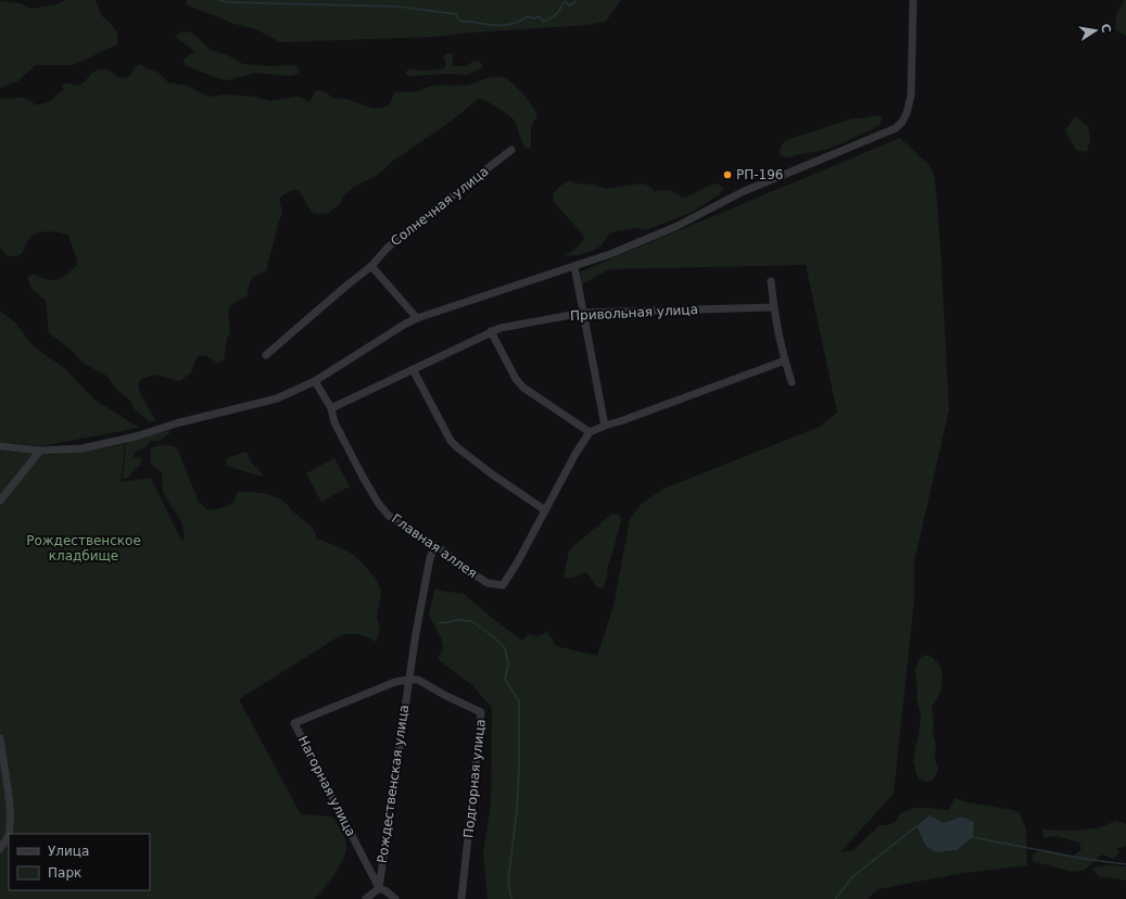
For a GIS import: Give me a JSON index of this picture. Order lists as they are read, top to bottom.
{
  "streets": {
    "street": [
      "Солнечная улица",
      "Привольная улица",
      "Главная аллея",
      "Подгорная улица",
      "Рождественская улица",
      "Нагорная улица"
    ]
  },
  "crossings": [
    ["Привольная улица", "Главная аллея"],
    ["Главная аллея", "Рождественская улица"],
    ["Подгорная улица", "Рождественская улица"],
    ["Подгорная улица", "Нагорная улица"],
    ["Рождественская улица", "Нагорная улица"]
  ],
  "parks": ["Рождественское кладбище"],
  "places": ["РП-196"],
  "legend": ["Улица", "Парк"],
  "north": "right"
}
